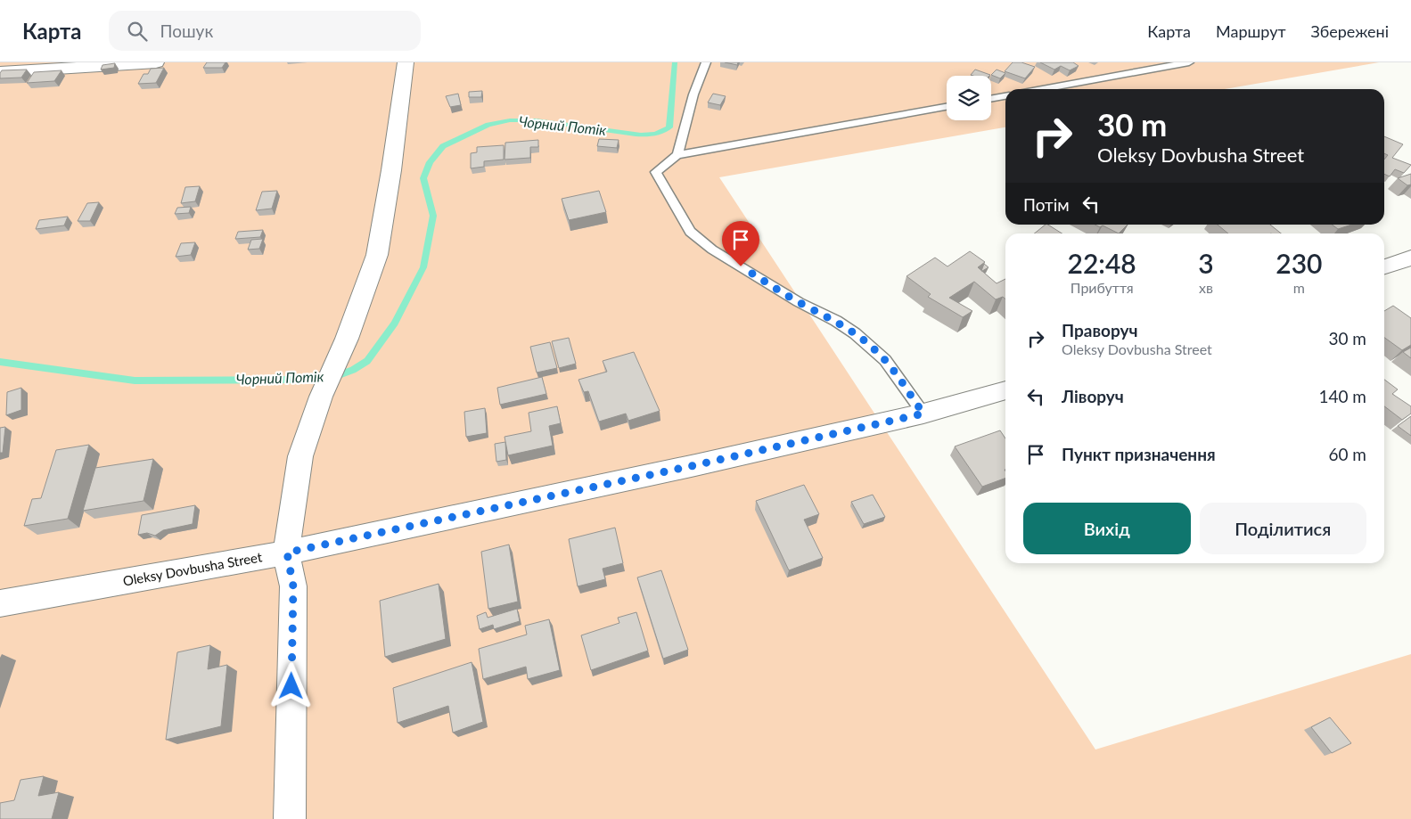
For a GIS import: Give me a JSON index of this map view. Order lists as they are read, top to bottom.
{
  "streets": {
    "street": ["Oleksy Dovbusha Street"]
  },
  "water": ["Чорний Потік"],
  "page": {
    "header": "Карта",
    "search": "Пошук",
    "nav": ["Карта", "Маршрут", "Збережені"],
    "turn": ["30 m", "Oleksy Dovbusha Street"],
    "then": "Потім",
    "eta": [
      "22:48",
      "Прибуття",
      "3",
      "хв",
      "230",
      "m"
    ],
    "list": [
      {
        "name": "Праворуч",
        "note": "Oleksy Dovbusha Street",
        "value": "30 m"
      },
      {
        "name": "Ліворуч",
        "value": "140 m"
      },
      {
        "name": "Пункт призначення",
        "value": "60 m"
      }
    ],
    "buttons": ["Вихід", "Поділитися"]
  }
}
